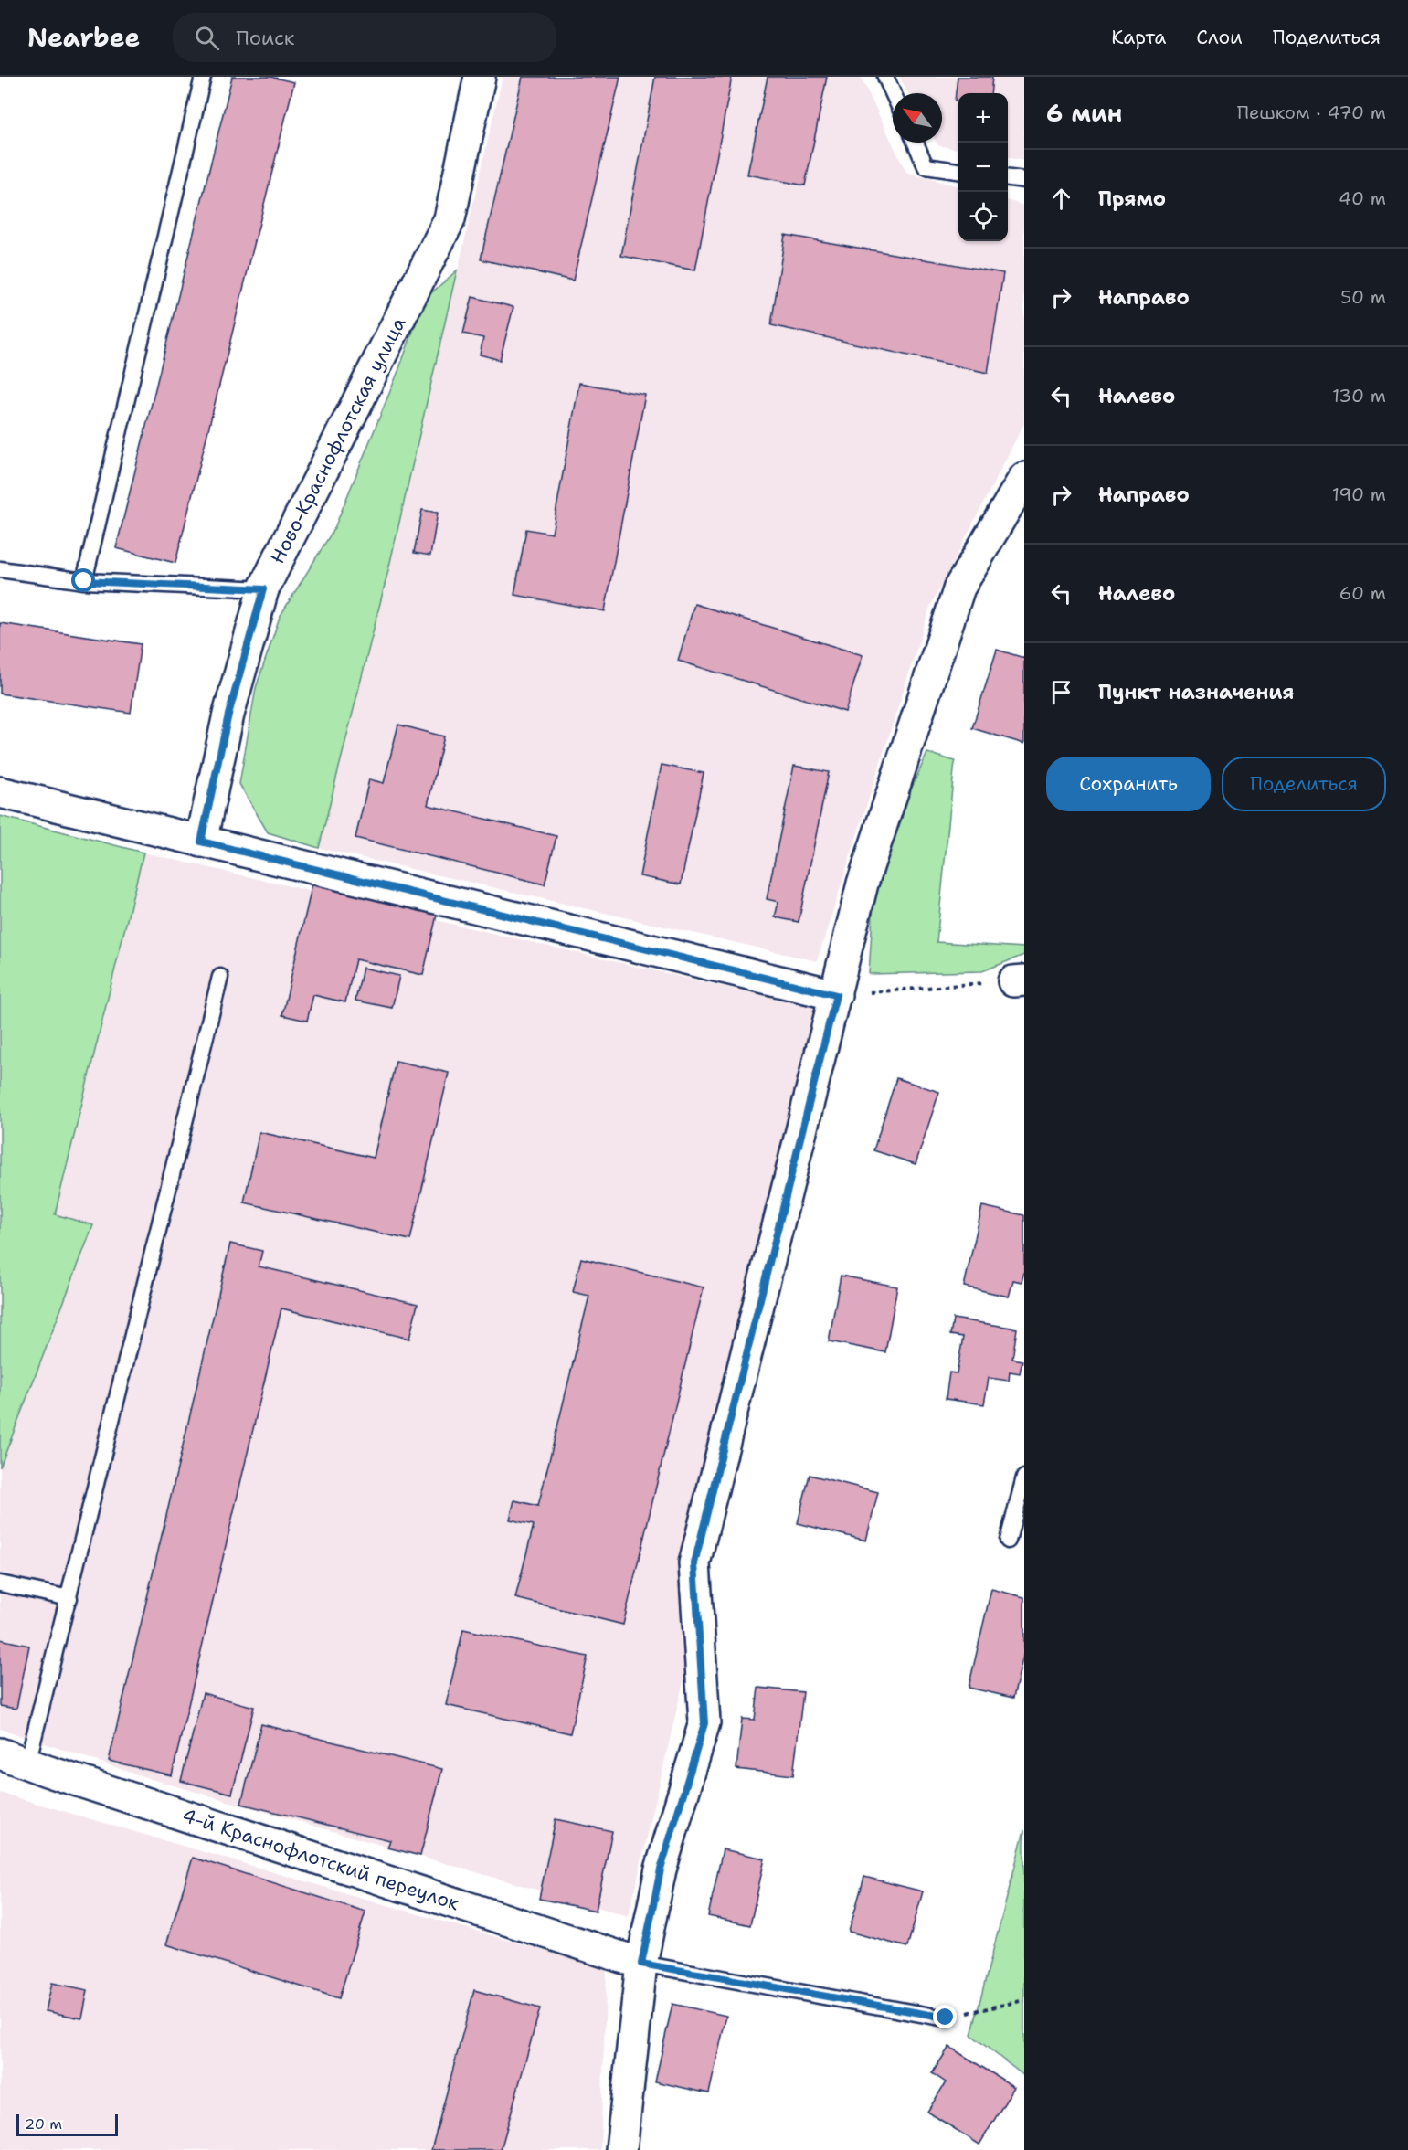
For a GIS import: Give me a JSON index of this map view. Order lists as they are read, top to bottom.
{
  "streets": {
    "street": ["Ново-Краснофлотская улица", "4-й Краснофлотский переулок"]
  },
  "scale_bar": "20 m",
  "north": "top left",
  "page": {
    "header": "Nearbee",
    "search": "Поиск",
    "nav": ["Карта", "Слои", "Поделиться"],
    "heading": ["6 мин", "Пешком · 470 m"],
    "map_buttons": ["+", "−"],
    "list": [
      ["Прямо", "40 m"],
      ["Направо", "50 m"],
      ["Налево", "130 m"],
      ["Направо", "190 m"],
      ["Налево", "60 m"],
      "Пункт назначения"
    ],
    "buttons": ["Сохранить", "Поделиться"],
    "scale": "20 m"
  }
}
